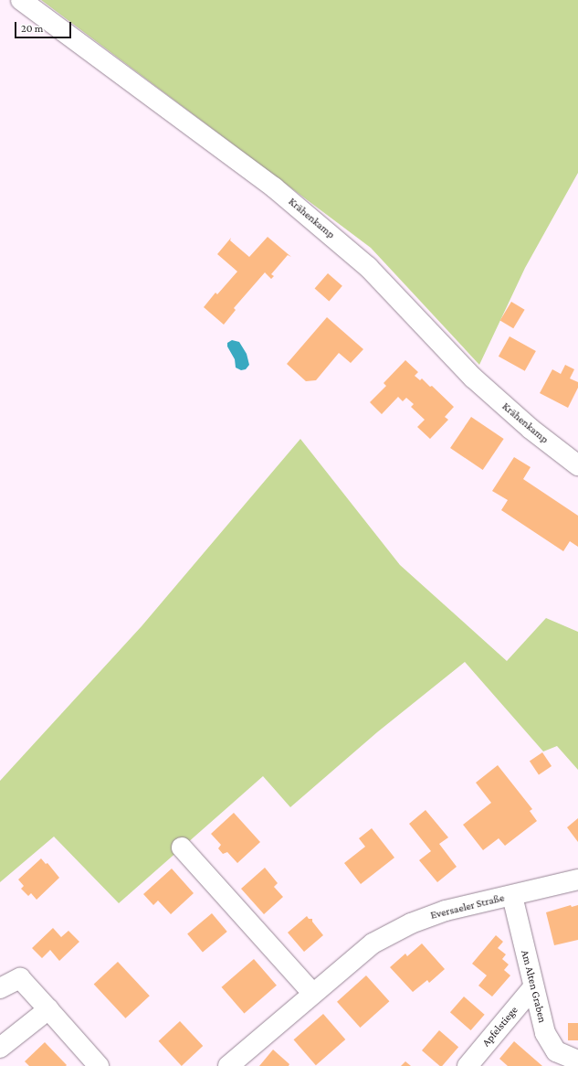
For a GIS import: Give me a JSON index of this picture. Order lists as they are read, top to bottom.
{
  "streets": {
    "street": [
      "Krähenkamp",
      "Eversaeler Straße",
      "Am Alten Graben",
      "Apfelstiege"
    ]
  },
  "crossings": [
    ["Eversaeler Straße", "Am Alten Graben"],
    ["Am Alten Graben", "Apfelstiege"]
  ],
  "scale_bar": "20 m"
}
